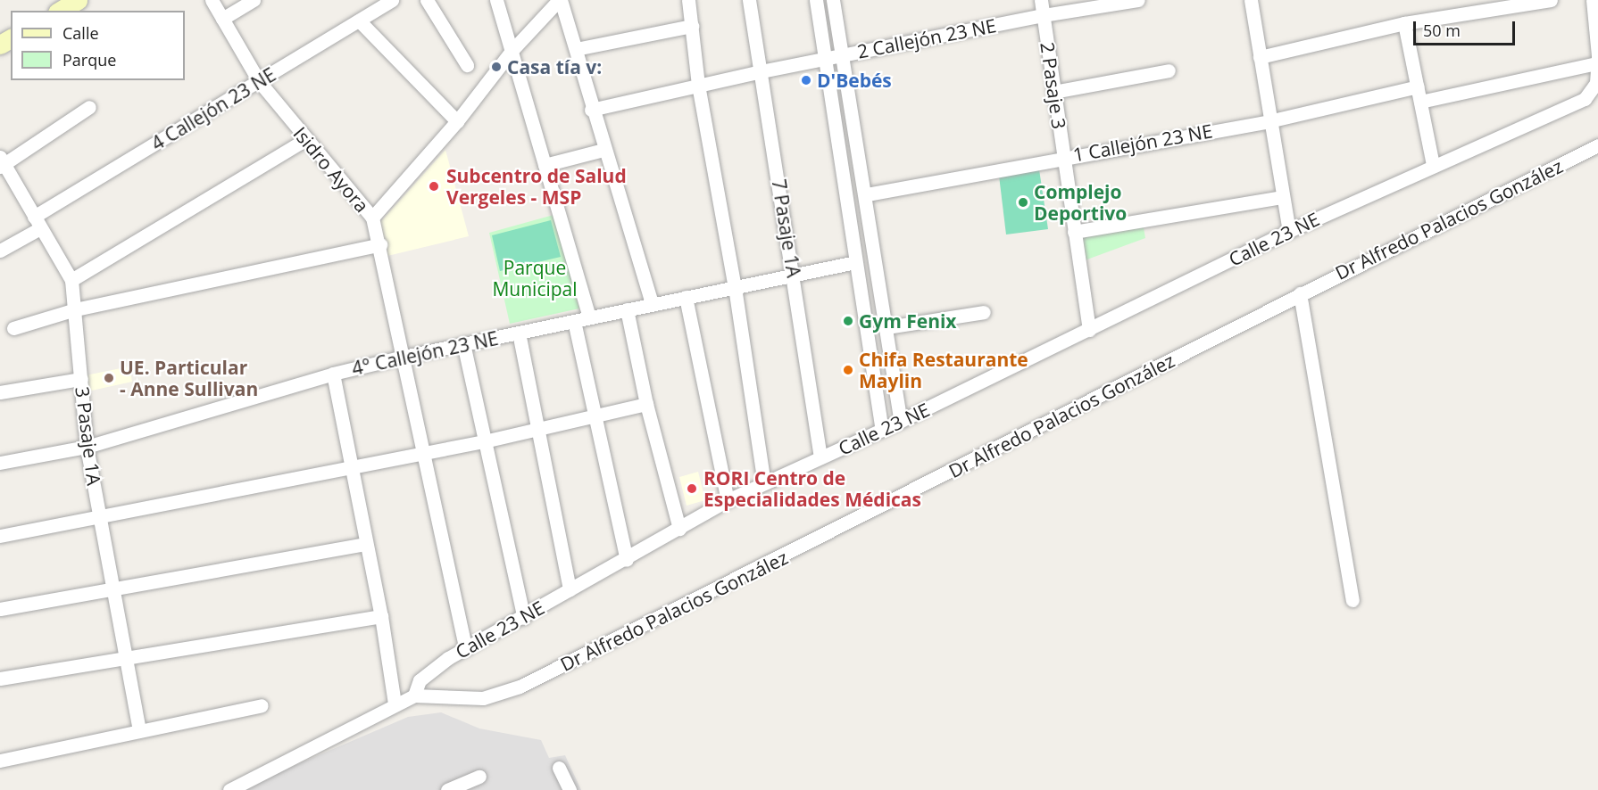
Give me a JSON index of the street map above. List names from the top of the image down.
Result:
{
  "streets": {
    "street": [
      "2 Callejón 23 NE",
      "2 Pasaje 3",
      "4 Callejón 23 NE",
      "1 Callejón 23 NE",
      "Isidro Ayora",
      "Dr Alfredo Palacios González",
      "7 Pasaje 1A",
      "Calle 23 NE",
      "4° Callejón 23 NE",
      "3 Pasaje 1A"
    ]
  },
  "crossings": [
    ["2 Callejón 23 NE", "2 Pasaje 3"],
    ["2 Callejón 23 NE", "7 Pasaje 1A"],
    ["2 Pasaje 3", "1 Callejón 23 NE"],
    ["2 Pasaje 3", "Calle 23 NE"],
    ["4 Callejón 23 NE", "Isidro Ayora"],
    ["4 Callejón 23 NE", "3 Pasaje 1A"],
    ["Isidro Ayora", "Calle 23 NE"],
    ["Isidro Ayora", "4° Callejón 23 NE"],
    ["Dr Alfredo Palacios González", "Calle 23 NE"],
    ["7 Pasaje 1A", "Calle 23 NE"],
    ["7 Pasaje 1A", "4° Callejón 23 NE"],
    ["4° Callejón 23 NE", "3 Pasaje 1A"]
  ],
  "parks": ["Parque Municipal"],
  "places": [
    "Casa tía v:",
    "D'Bebés",
    "Subcentro de Salud Vergeles - MSP",
    "Complejo Deportivo",
    "Gym Fenix",
    "Chifa Restaurante Maylin",
    "UE. Particular - Anne Sullivan",
    "RORI Centro de Especialidades Médicas"
  ],
  "legend": ["Calle", "Parque"],
  "scale_bar": "50 m"
}
